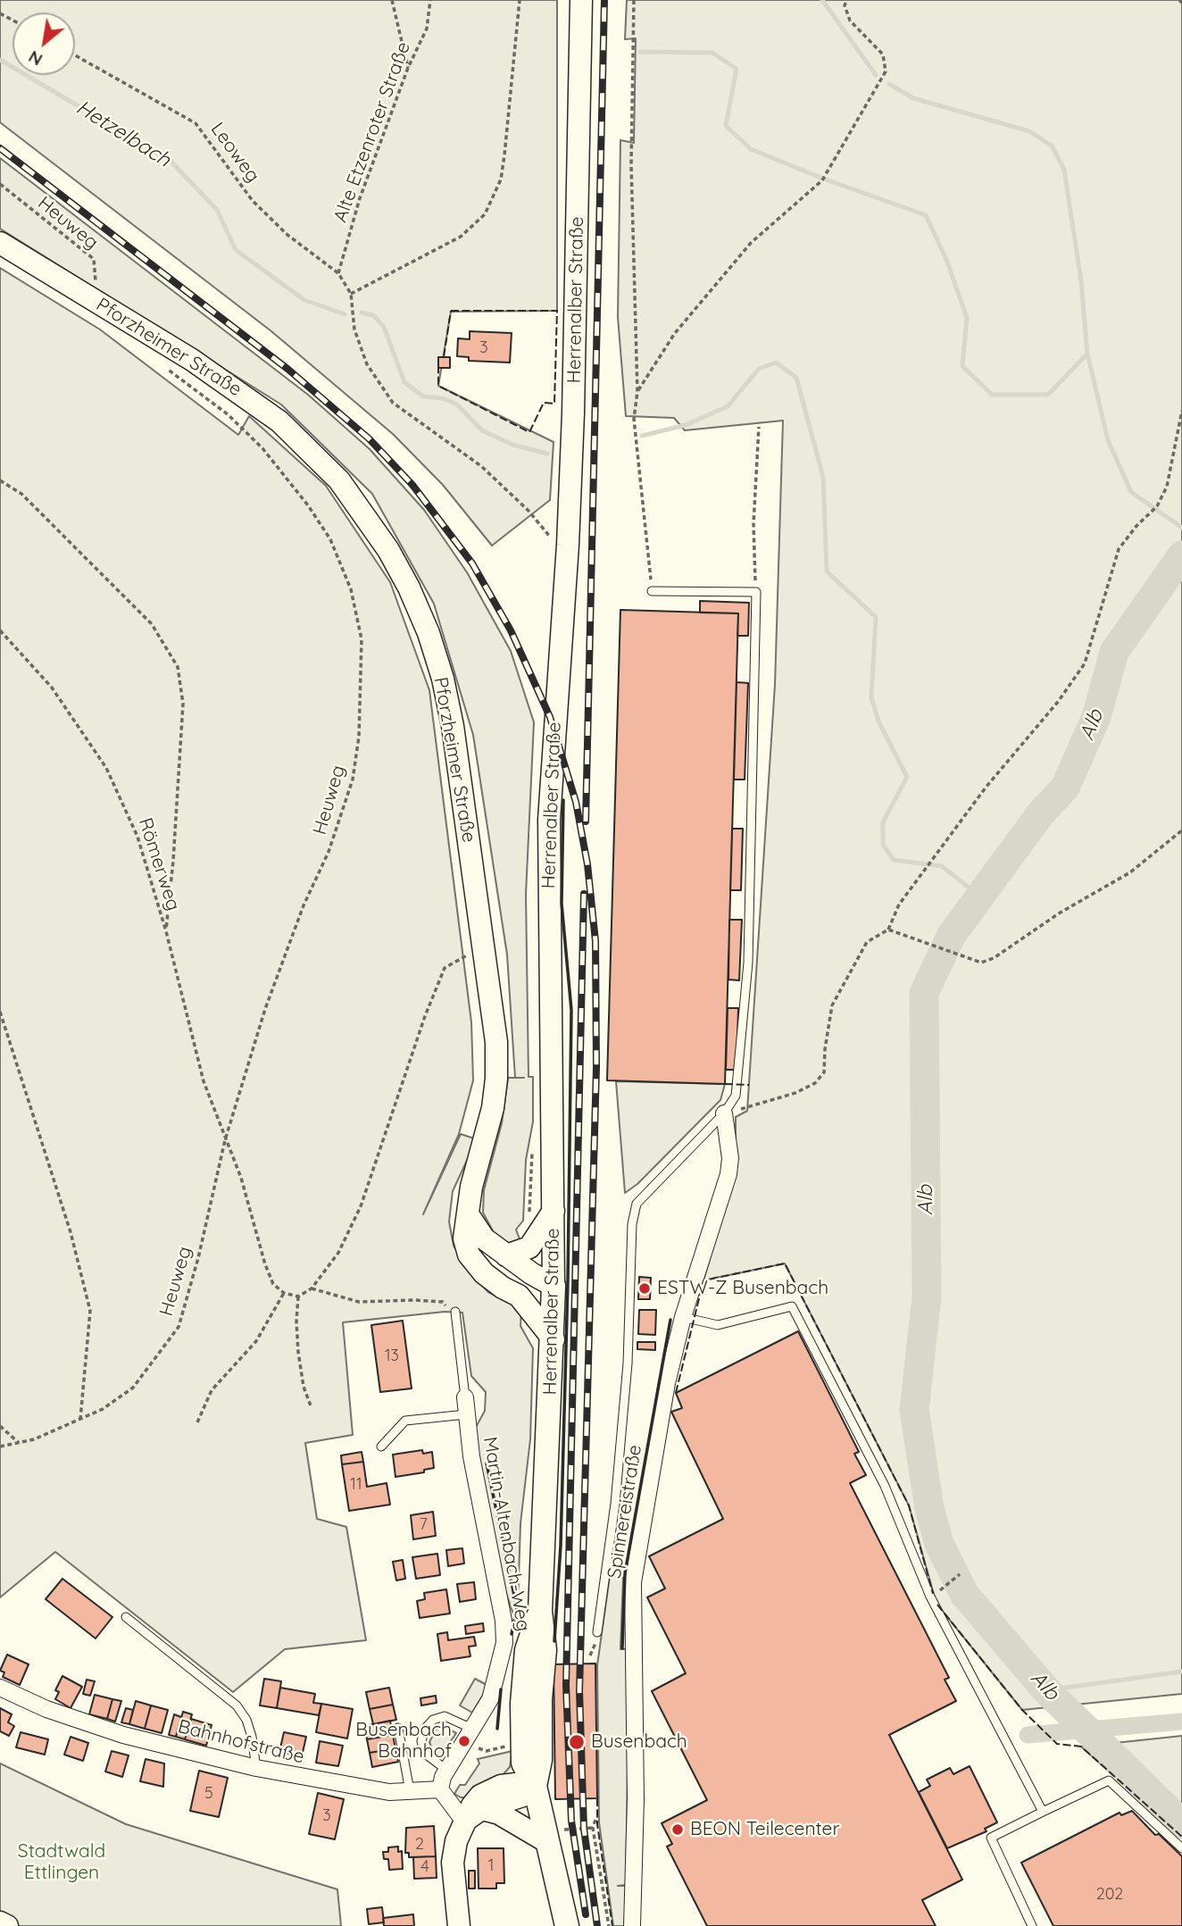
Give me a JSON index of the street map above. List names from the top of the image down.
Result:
{
  "streets": {
    "main road": ["Herrenalber Straße", "Pforzheimer Straße"],
    "street": ["Spinnereistraße", "Martin-Altenbach-Weg", "Bahnhofstraße"],
    "path": [
      "Alte Etzenroter Straße",
      "Leoweg",
      "Heuweg",
      "Römerweg"
    ]
  },
  "crossings": [
    ["Alte Etzenroter Straße", "Leoweg"],
    ["Heuweg", "Pforzheimer Straße"],
    ["Heuweg", "Römerweg"],
    ["Martin-Altenbach-Weg", "Bahnhofstraße"]
  ],
  "water": ["Hetzelbach", "Alb"],
  "parks": ["Stadtwald Ettlingen"],
  "places": [
    "ESTW-Z Busenbach",
    "Busenbach Bahnhof",
    "Busenbach",
    "BEON Teilecenter"
  ],
  "house_numbers": [
    "3",
    "13",
    "11",
    "7",
    "5",
    "3",
    "2",
    "1",
    "4",
    "202"
  ],
  "north": "bottom left"
}
